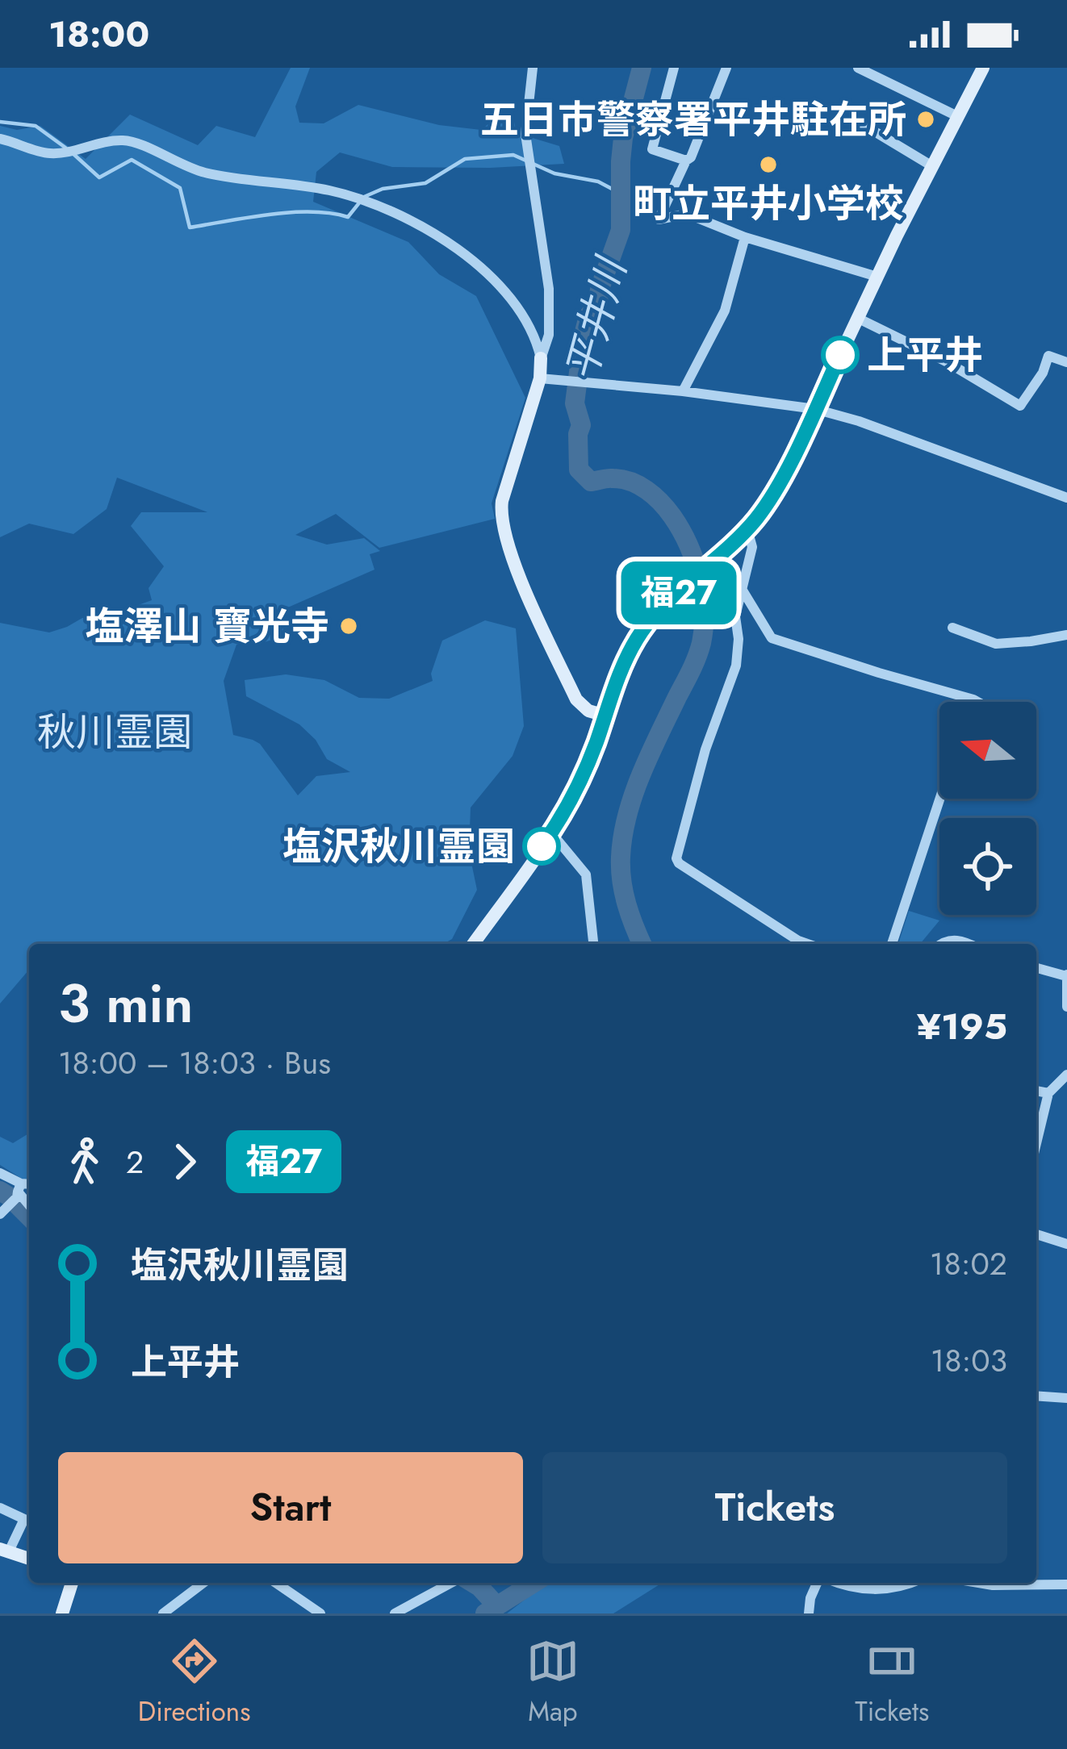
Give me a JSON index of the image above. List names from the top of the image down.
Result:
{
  "water": ["平井川"],
  "parks": ["秋川霊園"],
  "places": [
    "五日市警察署平井駐在所",
    "町立平井小学校",
    "上平井",
    "塩澤山 寶光寺",
    "塩沢秋川霊園"
  ],
  "lines": ["bus line 福27"],
  "north": "left",
  "page": {
    "status": "18:00",
    "on_map": "福27",
    "heading": ["3 min", "18:00 – 18:03 · Bus", "¥195"],
    "legs": ["2", "福27"],
    "list": [
      {
        "name": "塩沢秋川霊園",
        "value": "18:02"
      },
      {
        "name": "上平井",
        "value": "18:03"
      }
    ],
    "buttons": ["Start", "Tickets"],
    "tabs": ["Directions", "Map", "Tickets"]
  }
}
